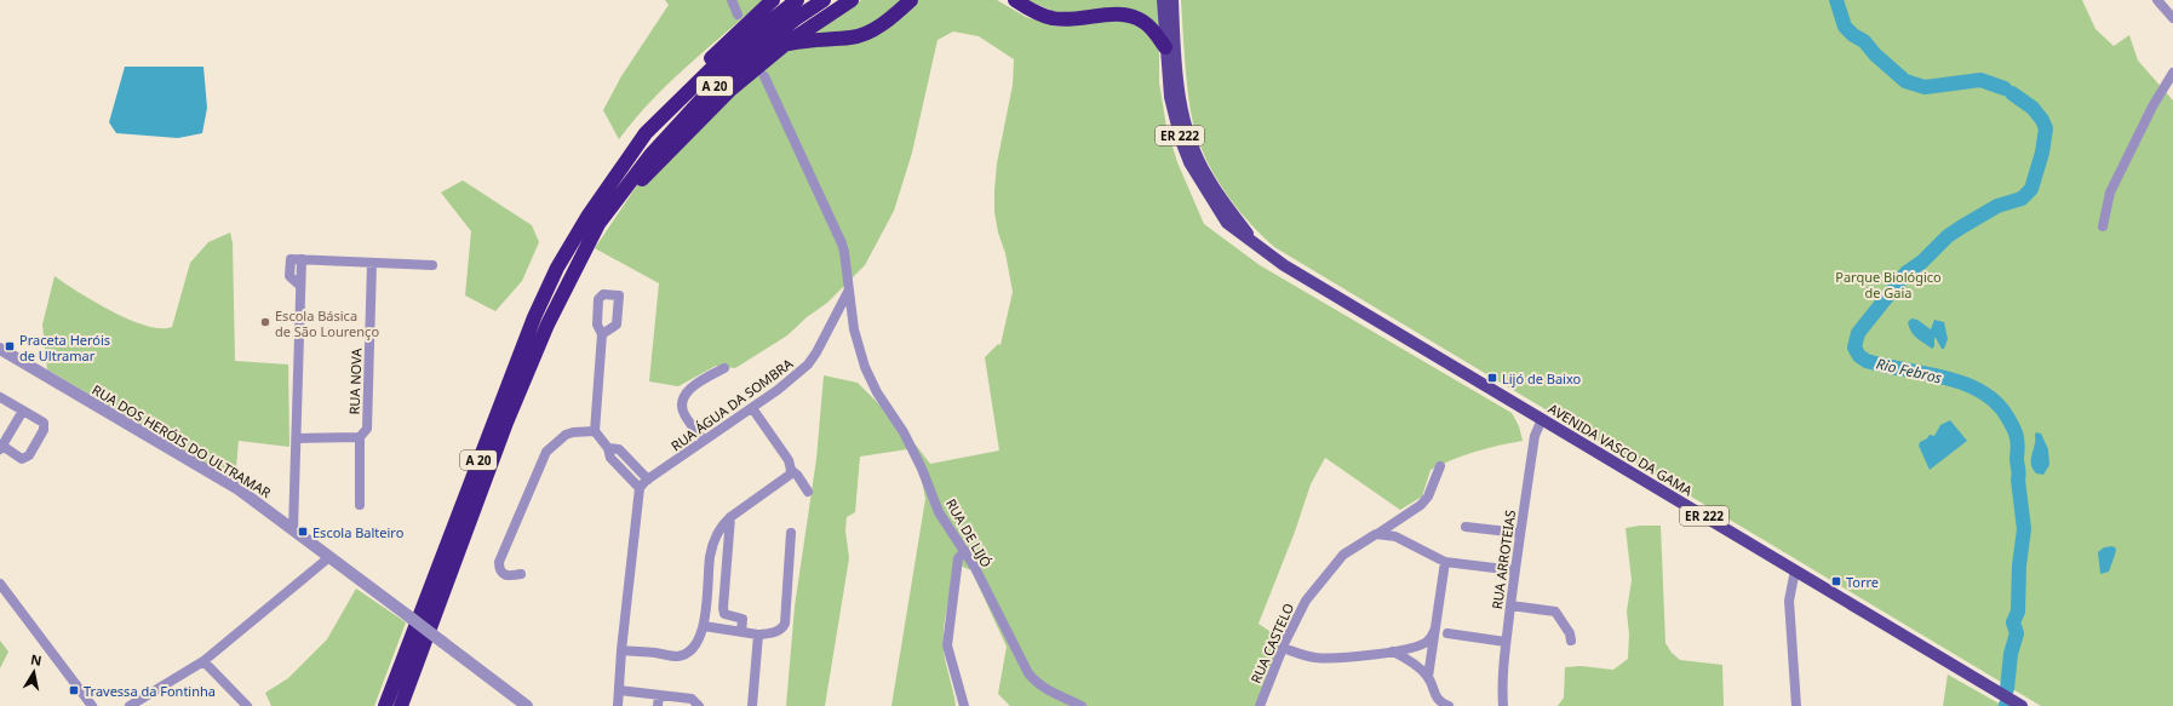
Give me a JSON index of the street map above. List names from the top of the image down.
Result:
{
  "streets": {
    "highway": ["A 20"],
    "main road": ["ER 222", "AVENIDA VASCO DA GAMA"],
    "street": [
      "RUA NOVA",
      "RUA ÁGUA DA SOMBRA",
      "RUA DOS HERÓIS DO ULTRAMAR",
      "RUA DE LIJÓ",
      "RUA ARROTEIAS",
      "RUA CASTELO"
    ]
  },
  "crossings": [
    ["RUA ÁGUA DA SOMBRA", "RUA DE LIJÓ"],
    ["AVENIDA VASCO DA GAMA", "RUA ARROTEIAS"]
  ],
  "water": ["Rio Febros"],
  "parks": ["Parque Biológico de Gaia"],
  "places": {
    "other": ["Escola Básica de São Lourenço"],
    "transit": [
      "Praceta Heróis de Ultramar",
      "Lijó de Baixo",
      "Escola Balteiro",
      "Torre",
      "Travessa da Fontinha"
    ]
  },
  "north": "top"
}
